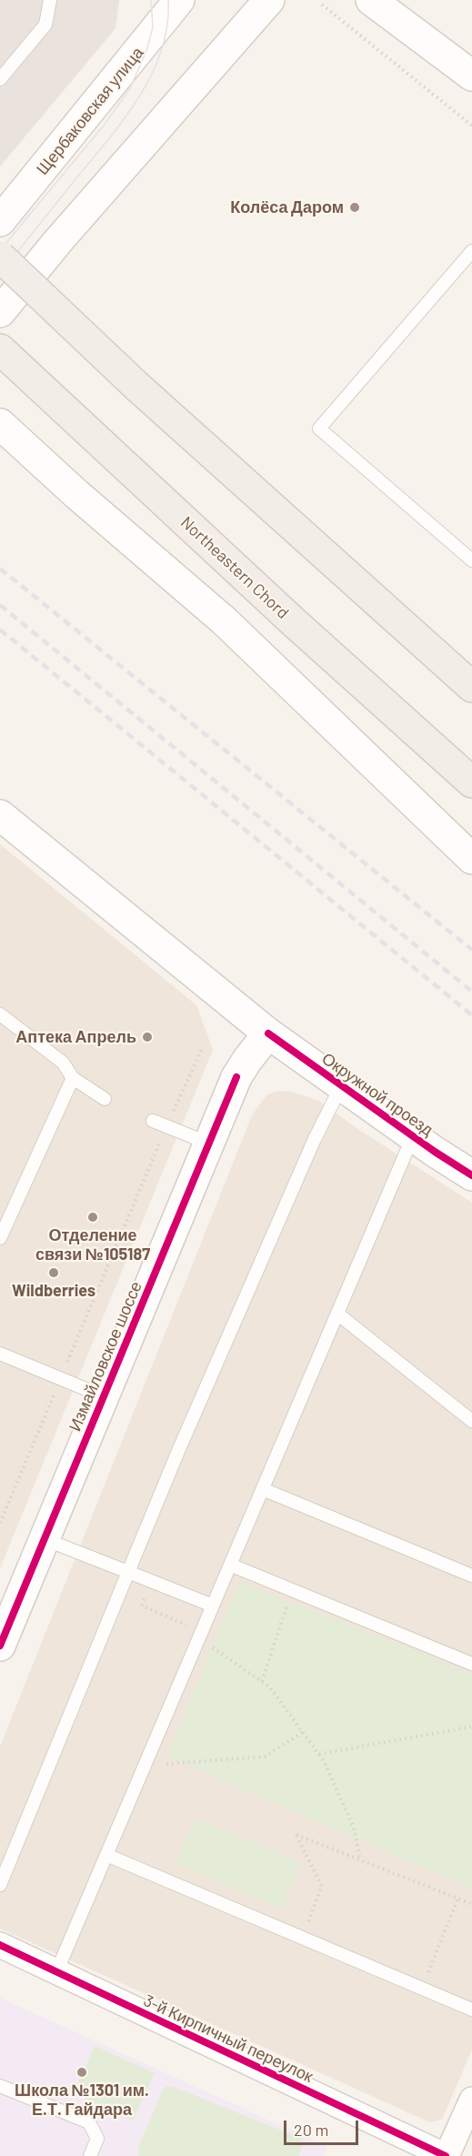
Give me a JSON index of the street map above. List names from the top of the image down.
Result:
{
  "streets": {
    "main road": [
      "Щербаковская улица",
      "Northeastern Chord",
      "Окружной проезд",
      "Измайловское шоссе"
    ],
    "street": ["3-й Кирпичный переулок"]
  },
  "crossings": [
    ["Окружной проезд", "Измайловское шоссе"]
  ],
  "places": [
    "Колёса Даром",
    "Аптека Апрель",
    "Отделение связи №105187",
    "Wildberries",
    "Школа №1301 им. Е.Т. Гайдара"
  ],
  "scale_bar": "20 m"
}
